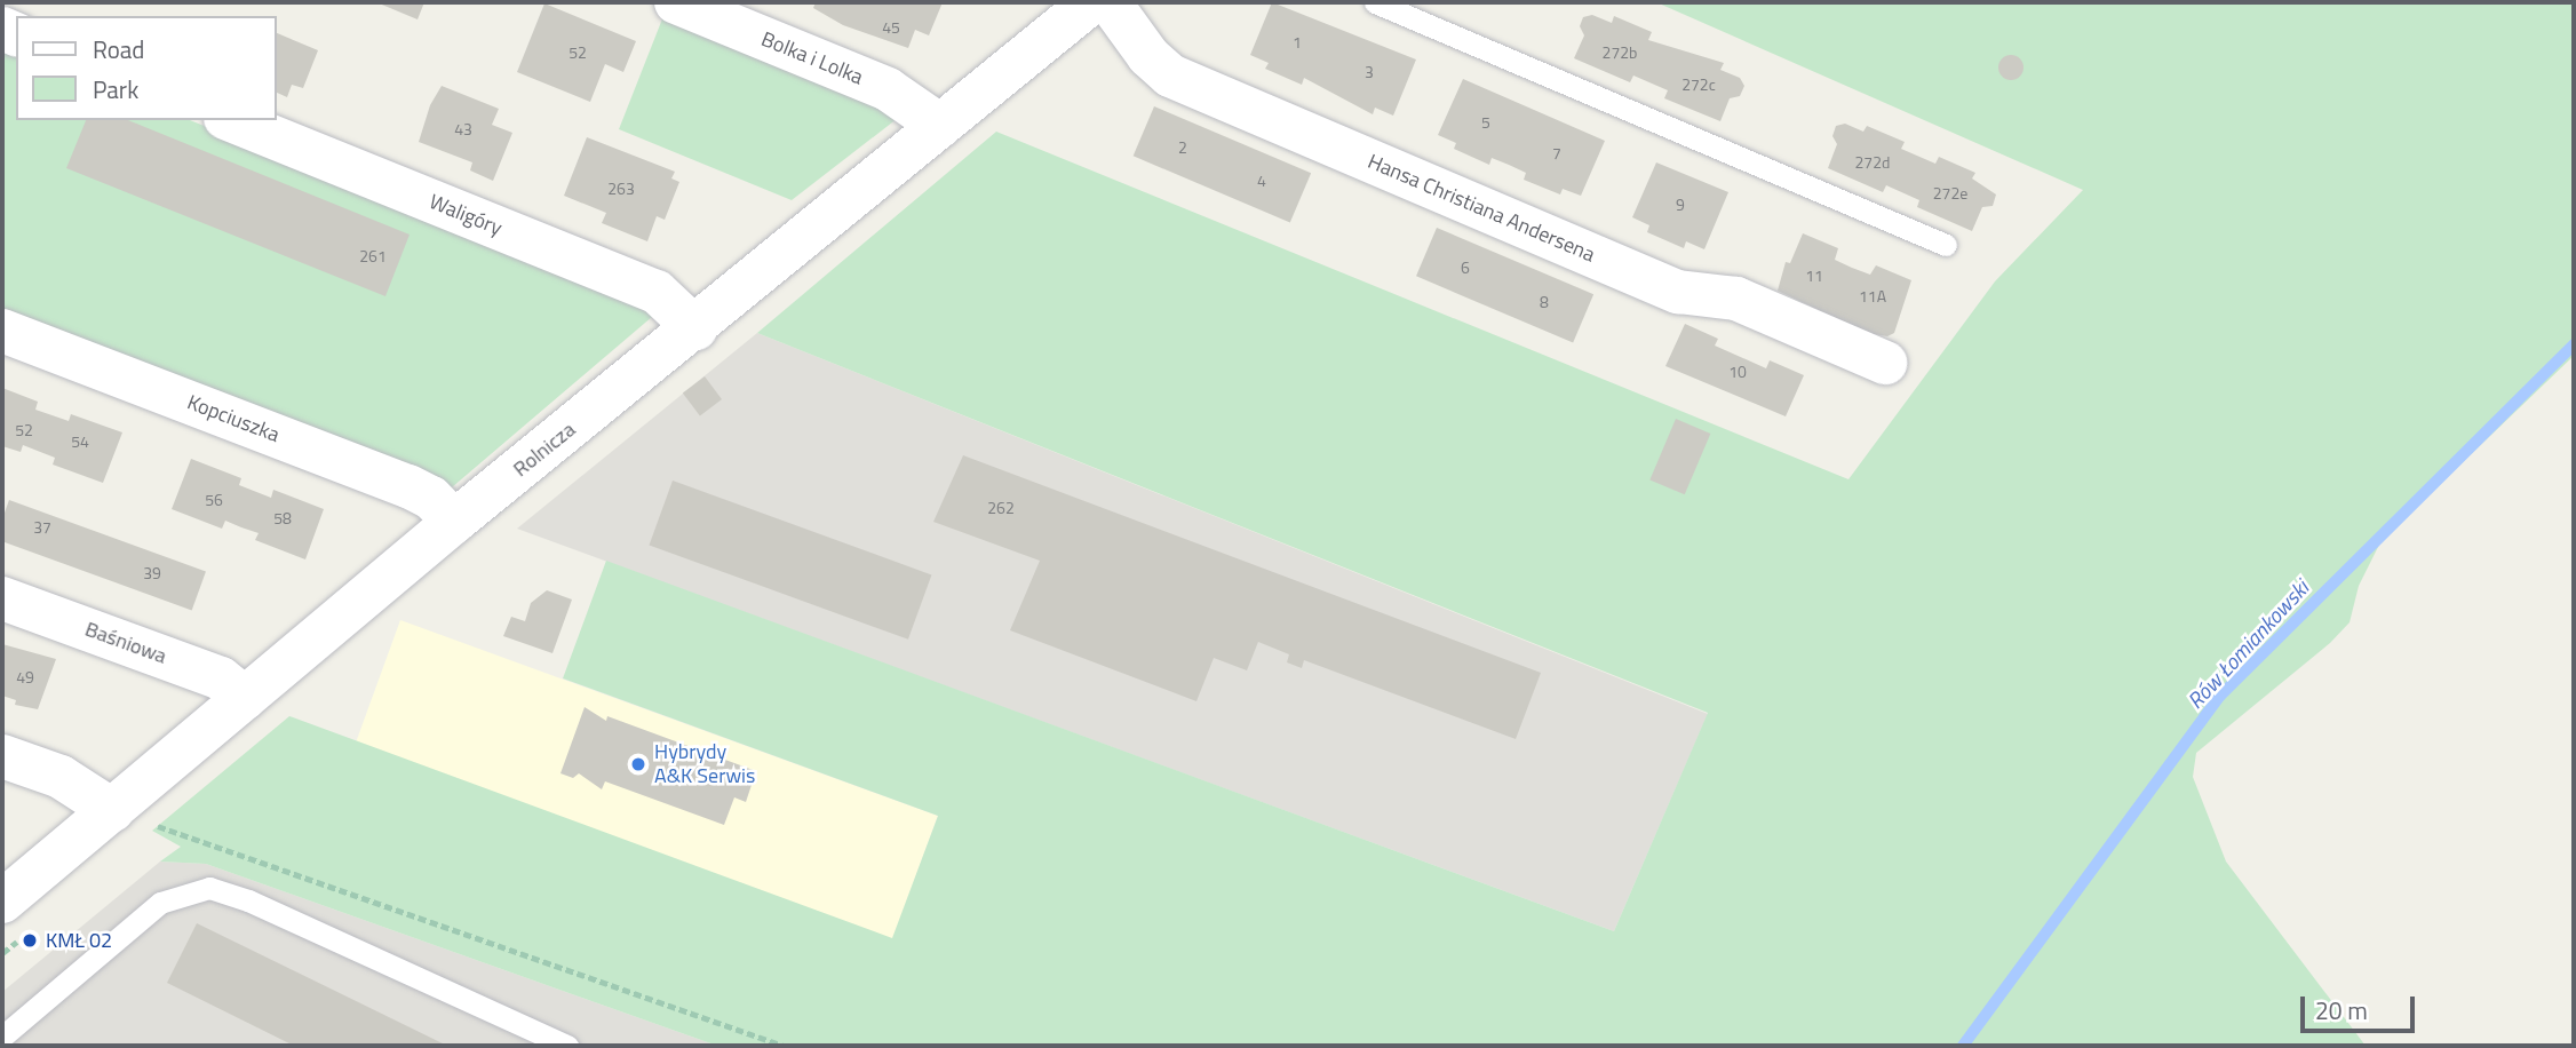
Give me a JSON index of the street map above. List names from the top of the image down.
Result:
{
  "streets": {
    "street": [
      "Bolka i Lolka",
      "Hansa Christiana Andersena",
      "Waligóry",
      "Kopciuszka",
      "Rolnicza",
      "Baśniowa"
    ]
  },
  "crossings": [
    ["Bolka i Lolka", "Rolnicza"],
    ["Waligóry", "Rolnicza"],
    ["Kopciuszka", "Rolnicza"],
    ["Rolnicza", "Baśniowa"]
  ],
  "water": ["Rów Łomiankowski"],
  "places": ["Hybrydy A&K Serwis", "KMŁ 02"],
  "house_numbers": [
    "45",
    "1",
    "52",
    "272b",
    "3",
    "272c",
    "5",
    "43",
    "2",
    "7",
    "272d",
    "4",
    "263",
    "272e",
    "9",
    "261",
    "6",
    "11",
    "11A",
    "8",
    "10",
    "52",
    "54",
    "56",
    "262",
    "58",
    "37",
    "39",
    "49"
  ],
  "legend": ["Road", "Park"],
  "scale_bar": "20 m"
}
